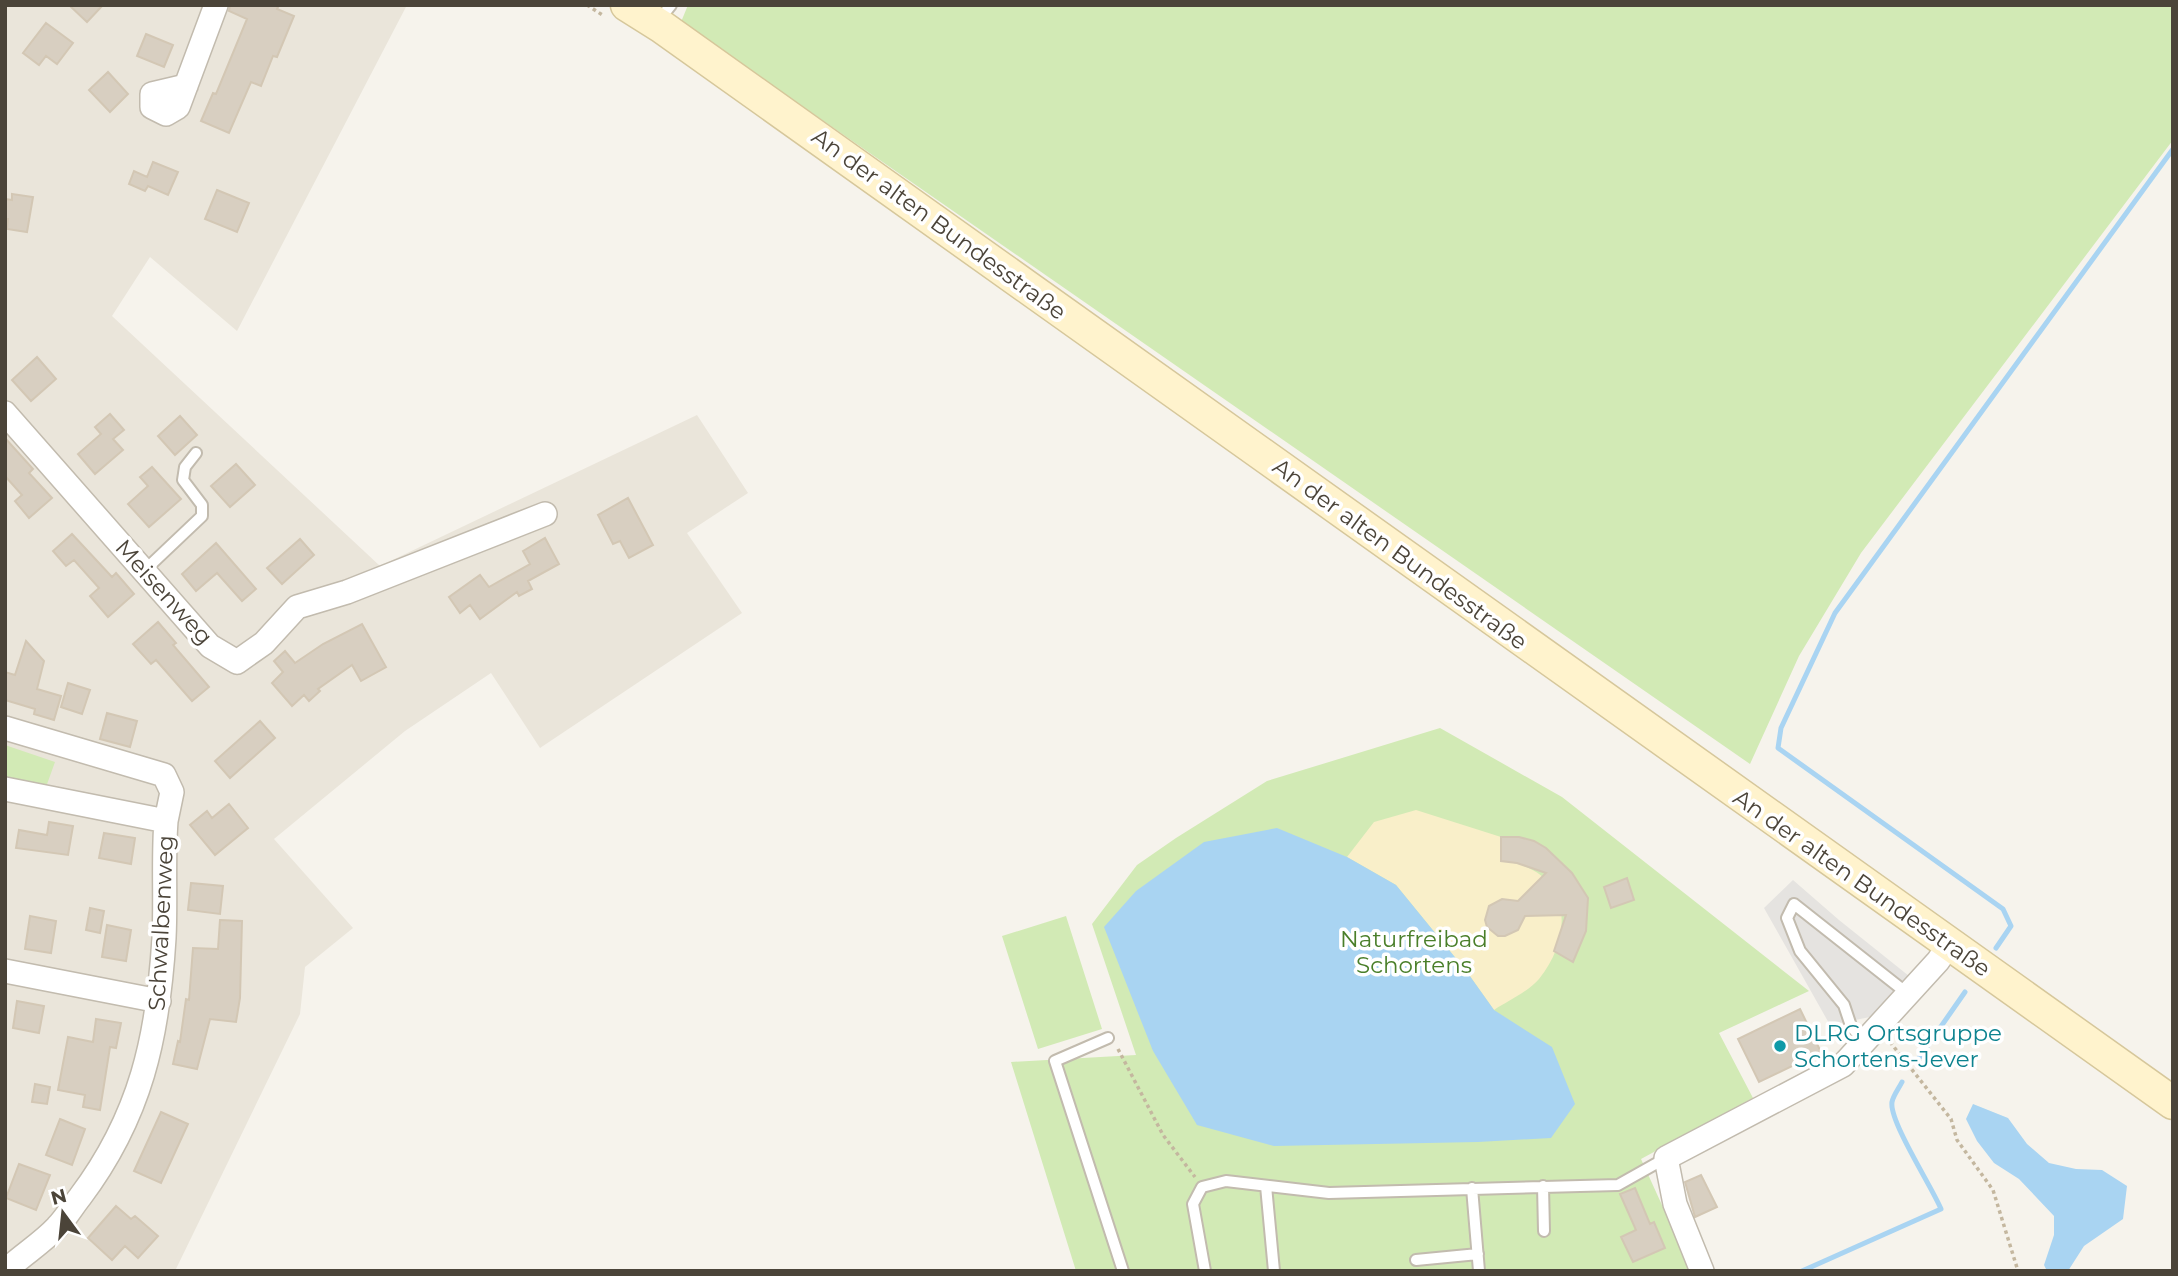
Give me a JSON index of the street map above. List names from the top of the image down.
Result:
{
  "streets": {
    "street": ["An der alten Bundesstraße", "Meisenweg", "Schwalbenweg"]
  },
  "parks": ["Naturfreibad Schortens"],
  "places": ["DLRG Ortsgruppe Schortens-Jever"],
  "north": "top"
}
